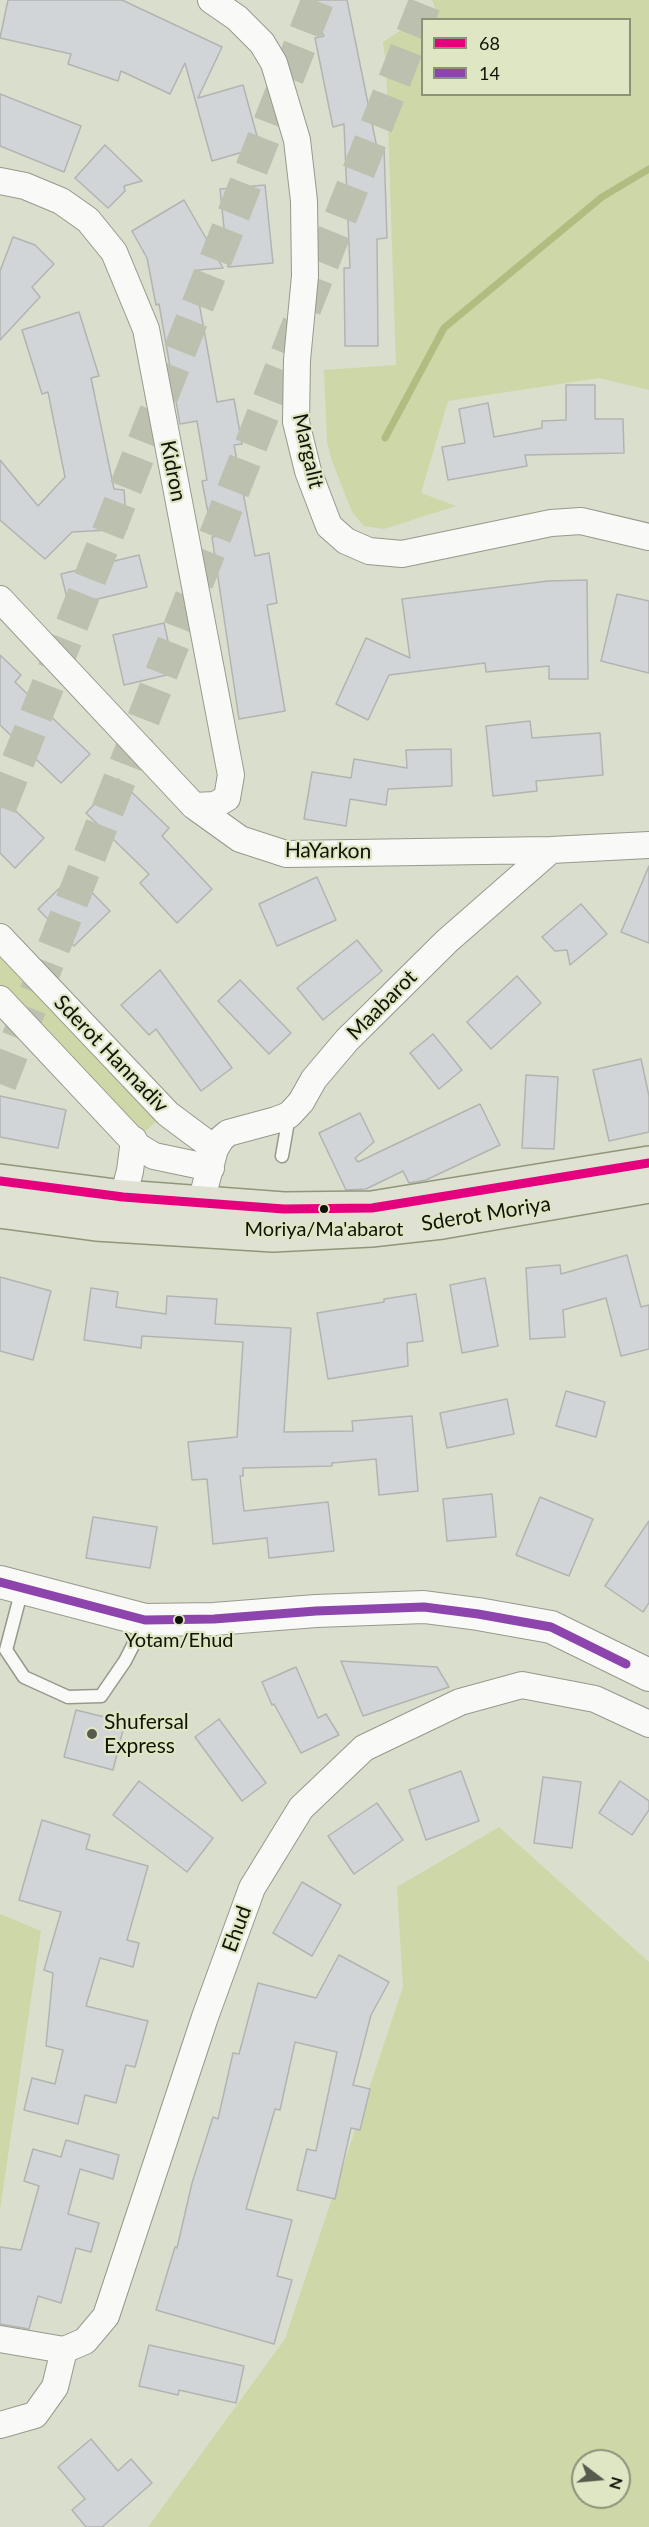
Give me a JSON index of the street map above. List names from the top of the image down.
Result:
{
  "streets": {
    "main road": ["Sderot Moriya"],
    "street": [
      "Margalit",
      "Kidron",
      "HaYarkon",
      "Maabarot",
      "Sderot Hannadiv",
      "Ehud"
    ]
  },
  "crossings": [
    ["Kidron", "HaYarkon"],
    ["HaYarkon", "Maabarot"],
    ["Sderot Hannadiv", "Sderot Moriya"]
  ],
  "places": ["Moriya/Ma'abarot", "Yotam/Ehud", "Shufersal Express"],
  "lines": ["transit line 68", "transit line 14"],
  "legend": ["68", "14"],
  "north": "right"
}
